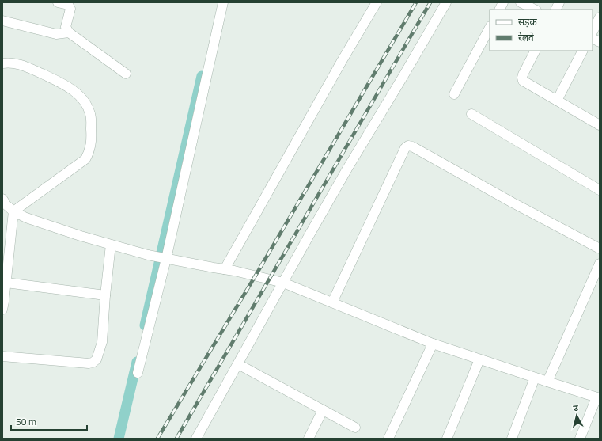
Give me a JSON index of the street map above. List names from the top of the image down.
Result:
{
  "legend": ["सड़क", "रेलवे"],
  "scale_bar": "50 m",
  "north": "top"
}
